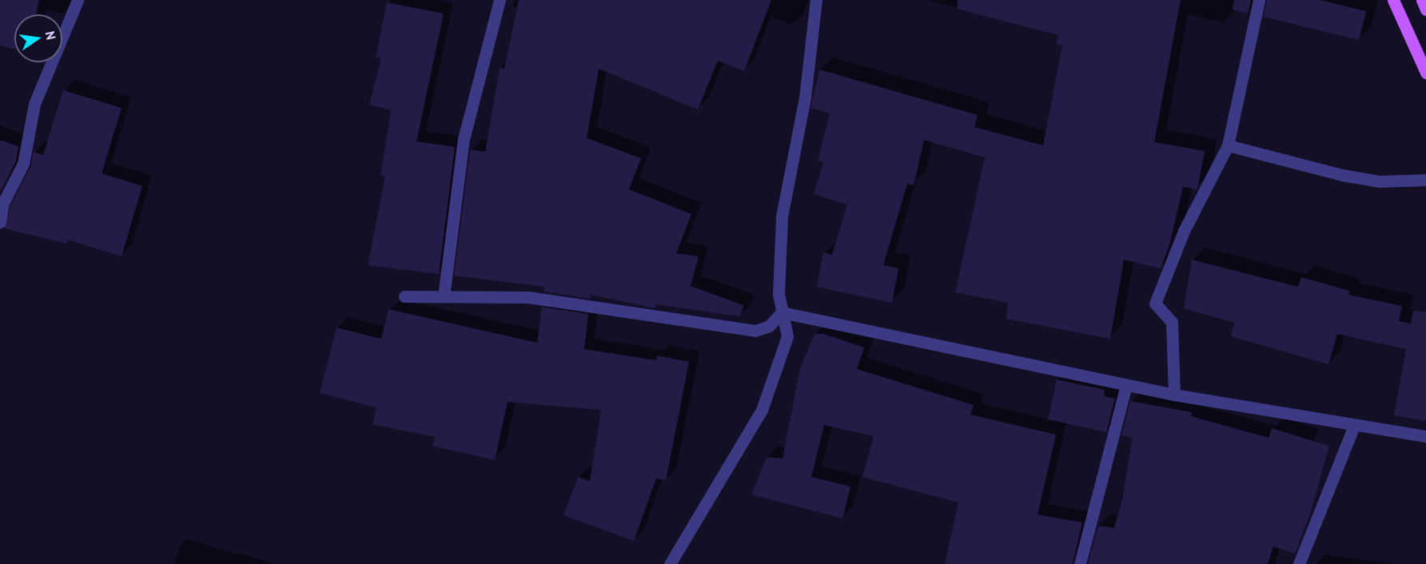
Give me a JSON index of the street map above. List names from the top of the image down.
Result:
{
  "north": "right"
}
